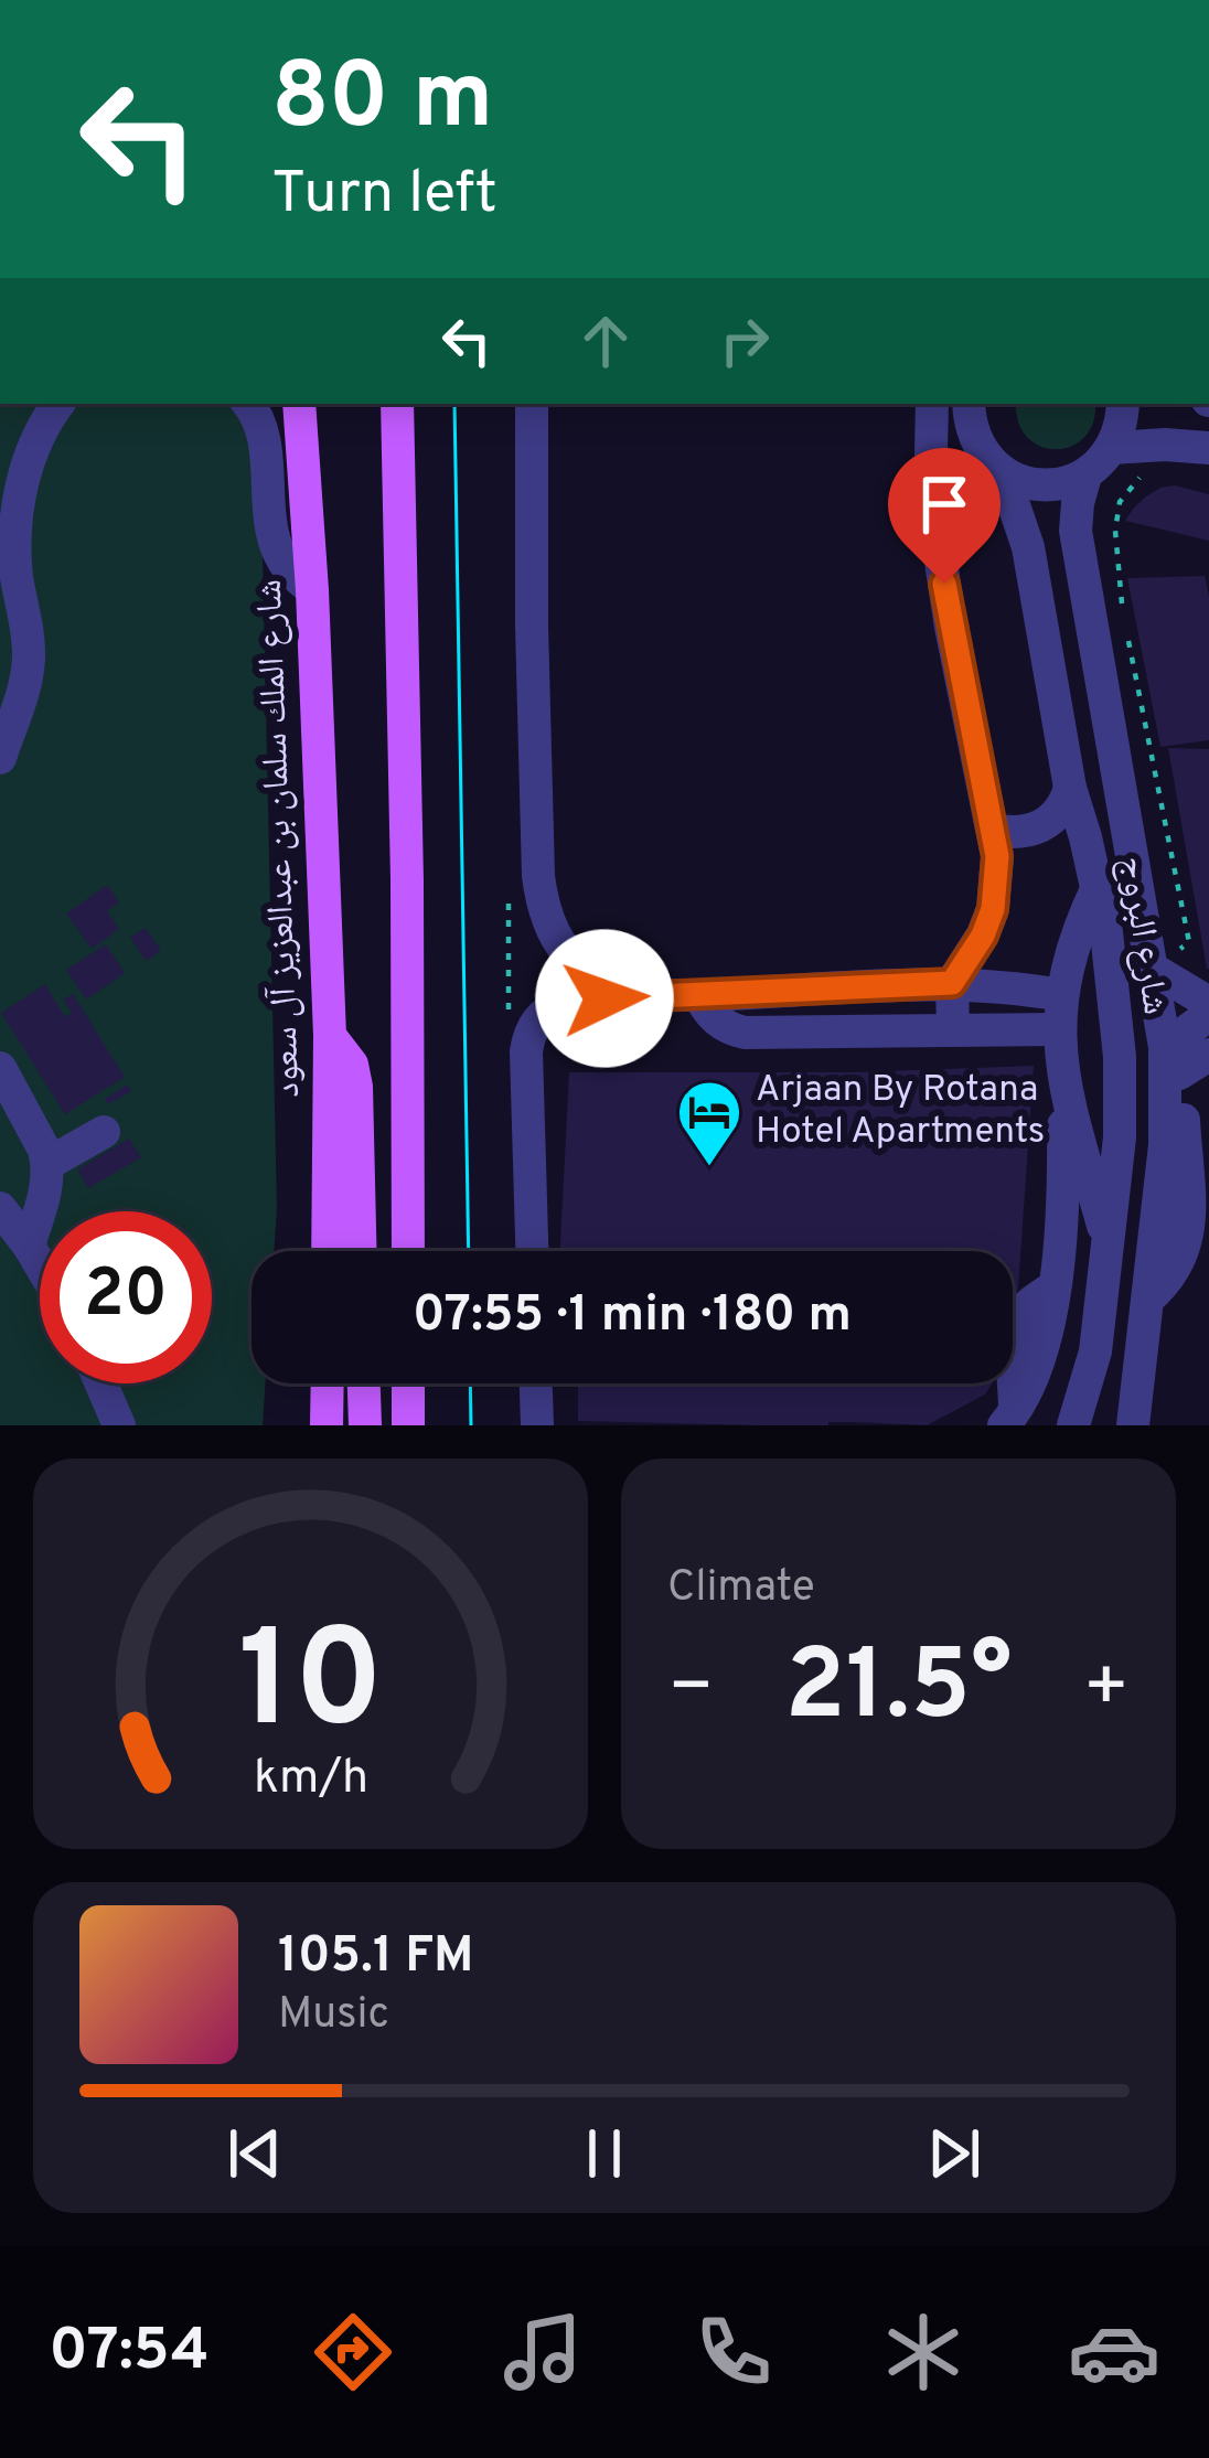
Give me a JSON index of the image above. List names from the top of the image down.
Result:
{
  "streets": {
    "main road": ["شارع الملك سلمان بن عبدالعزيز آل سعود"],
    "street": ["شارع البروج"]
  },
  "places": {
    "hotel": ["Arjaan By Rotana Hotel Apartments"]
  },
  "page": {
    "turn": ["80 m", "Turn left"],
    "limit": "20",
    "trip": "07:55 · 1 min · 180 m",
    "tile": "Climate",
    "heat": ["−", "21.5°", "+"],
    "song": ["105.1 FM", "Music"],
    "tabs": "07:54",
    "gauge": ["10", "km/h"]
  }
}
